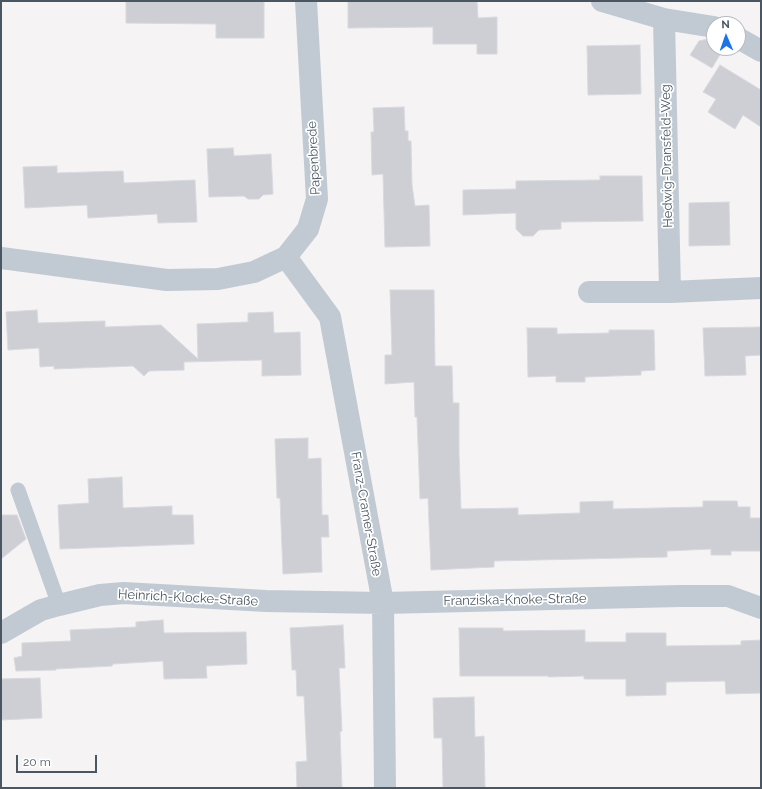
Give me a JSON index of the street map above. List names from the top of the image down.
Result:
{
  "streets": {
    "street": [
      "Hedwig-Dransfeld-Weg",
      "Papenbrede",
      "Franz-Cramer-Straße",
      "Heinrich-Klocke-Straße",
      "Franziska-Knoke-Straße"
    ]
  },
  "crossings": [
    ["Papenbrede", "Franz-Cramer-Straße"],
    ["Franz-Cramer-Straße", "Heinrich-Klocke-Straße"],
    ["Franz-Cramer-Straße", "Franziska-Knoke-Straße"],
    ["Heinrich-Klocke-Straße", "Franziska-Knoke-Straße"]
  ],
  "scale_bar": "20 m",
  "north": "top"
}
